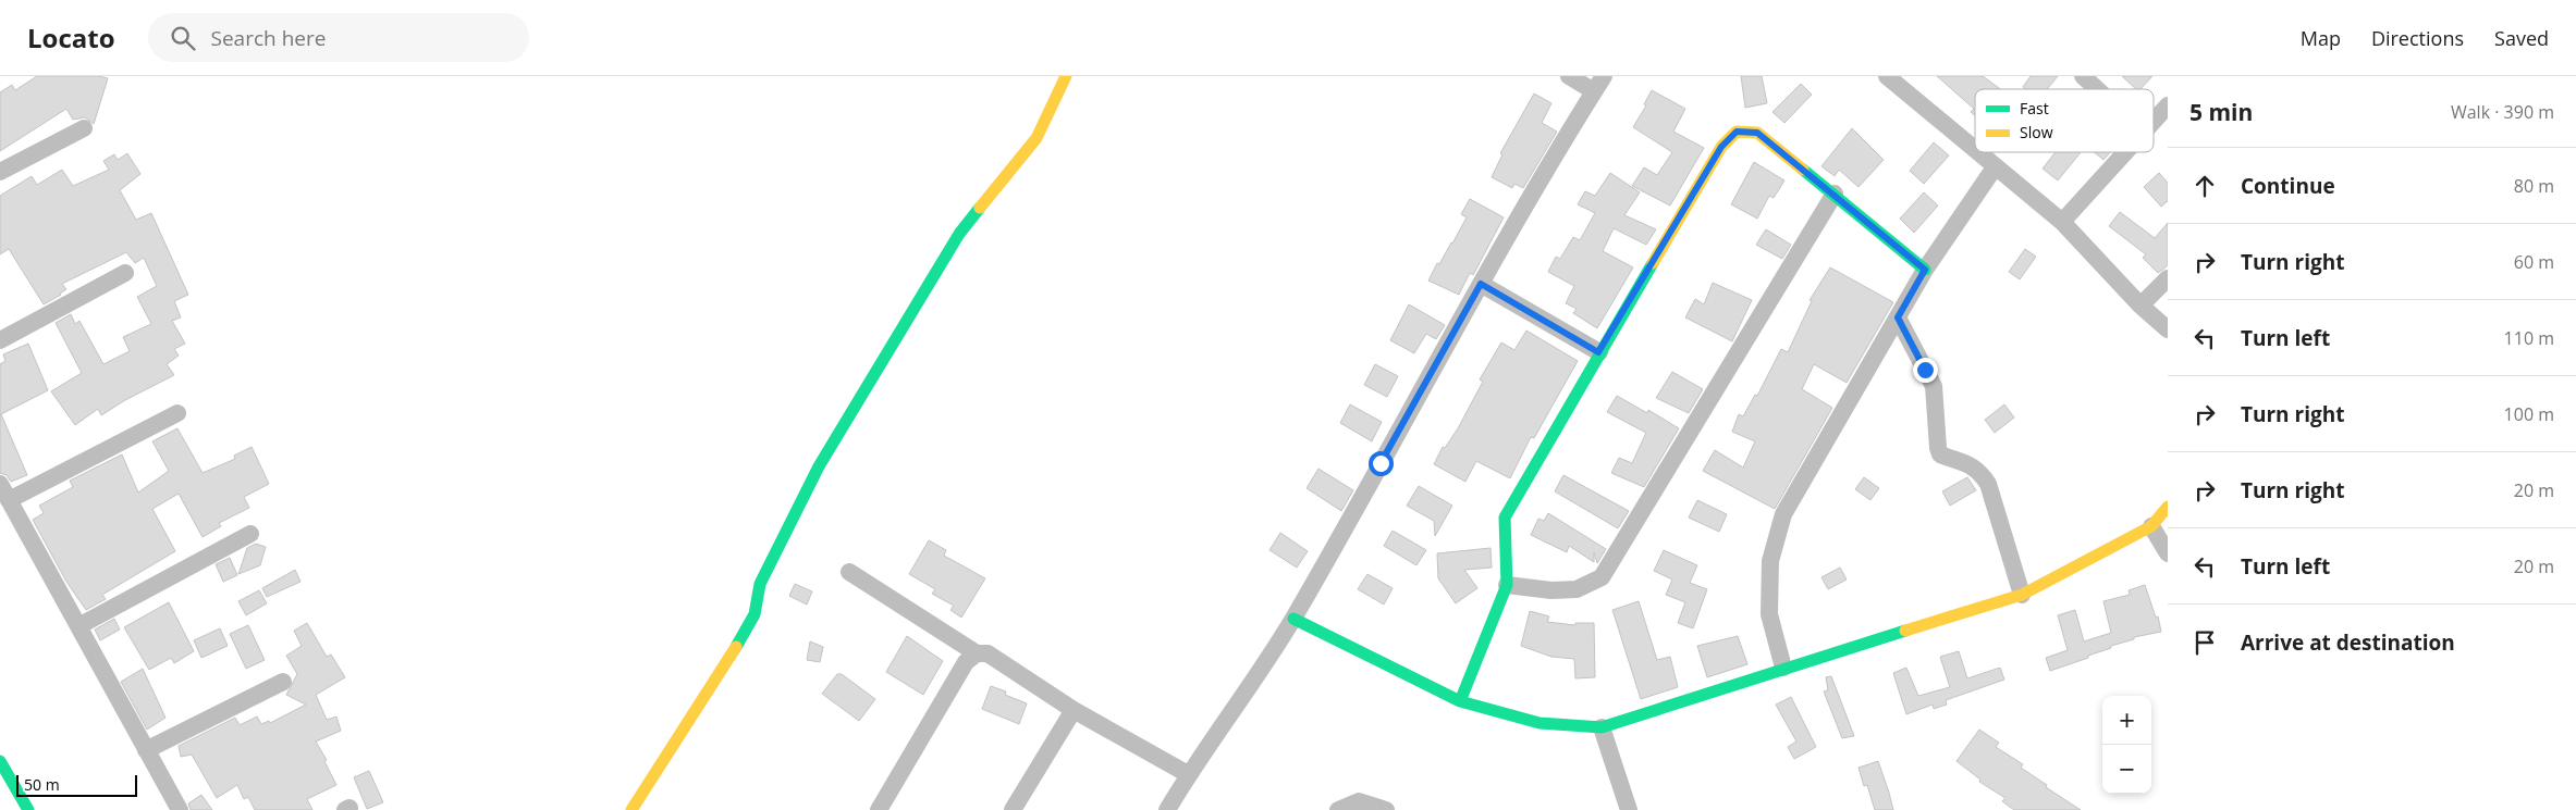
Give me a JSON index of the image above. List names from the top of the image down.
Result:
{
  "legend": ["Fast", "Slow"],
  "scale_bar": "50 m",
  "page": {
    "header": "Locato",
    "search": "Search here",
    "nav": ["Map", "Directions", "Saved"],
    "heading": ["5 min", "Walk · 390 m"],
    "list": [
      ["Continue", "80 m"],
      ["Turn right", "60 m"],
      ["Turn left", "110 m"],
      ["Turn right", "100 m"],
      ["Turn right", "20 m"],
      ["Turn left", "20 m"],
      "Arrive at destination"
    ],
    "map_buttons": ["+", "−"],
    "scale": "50 m"
  }
}
